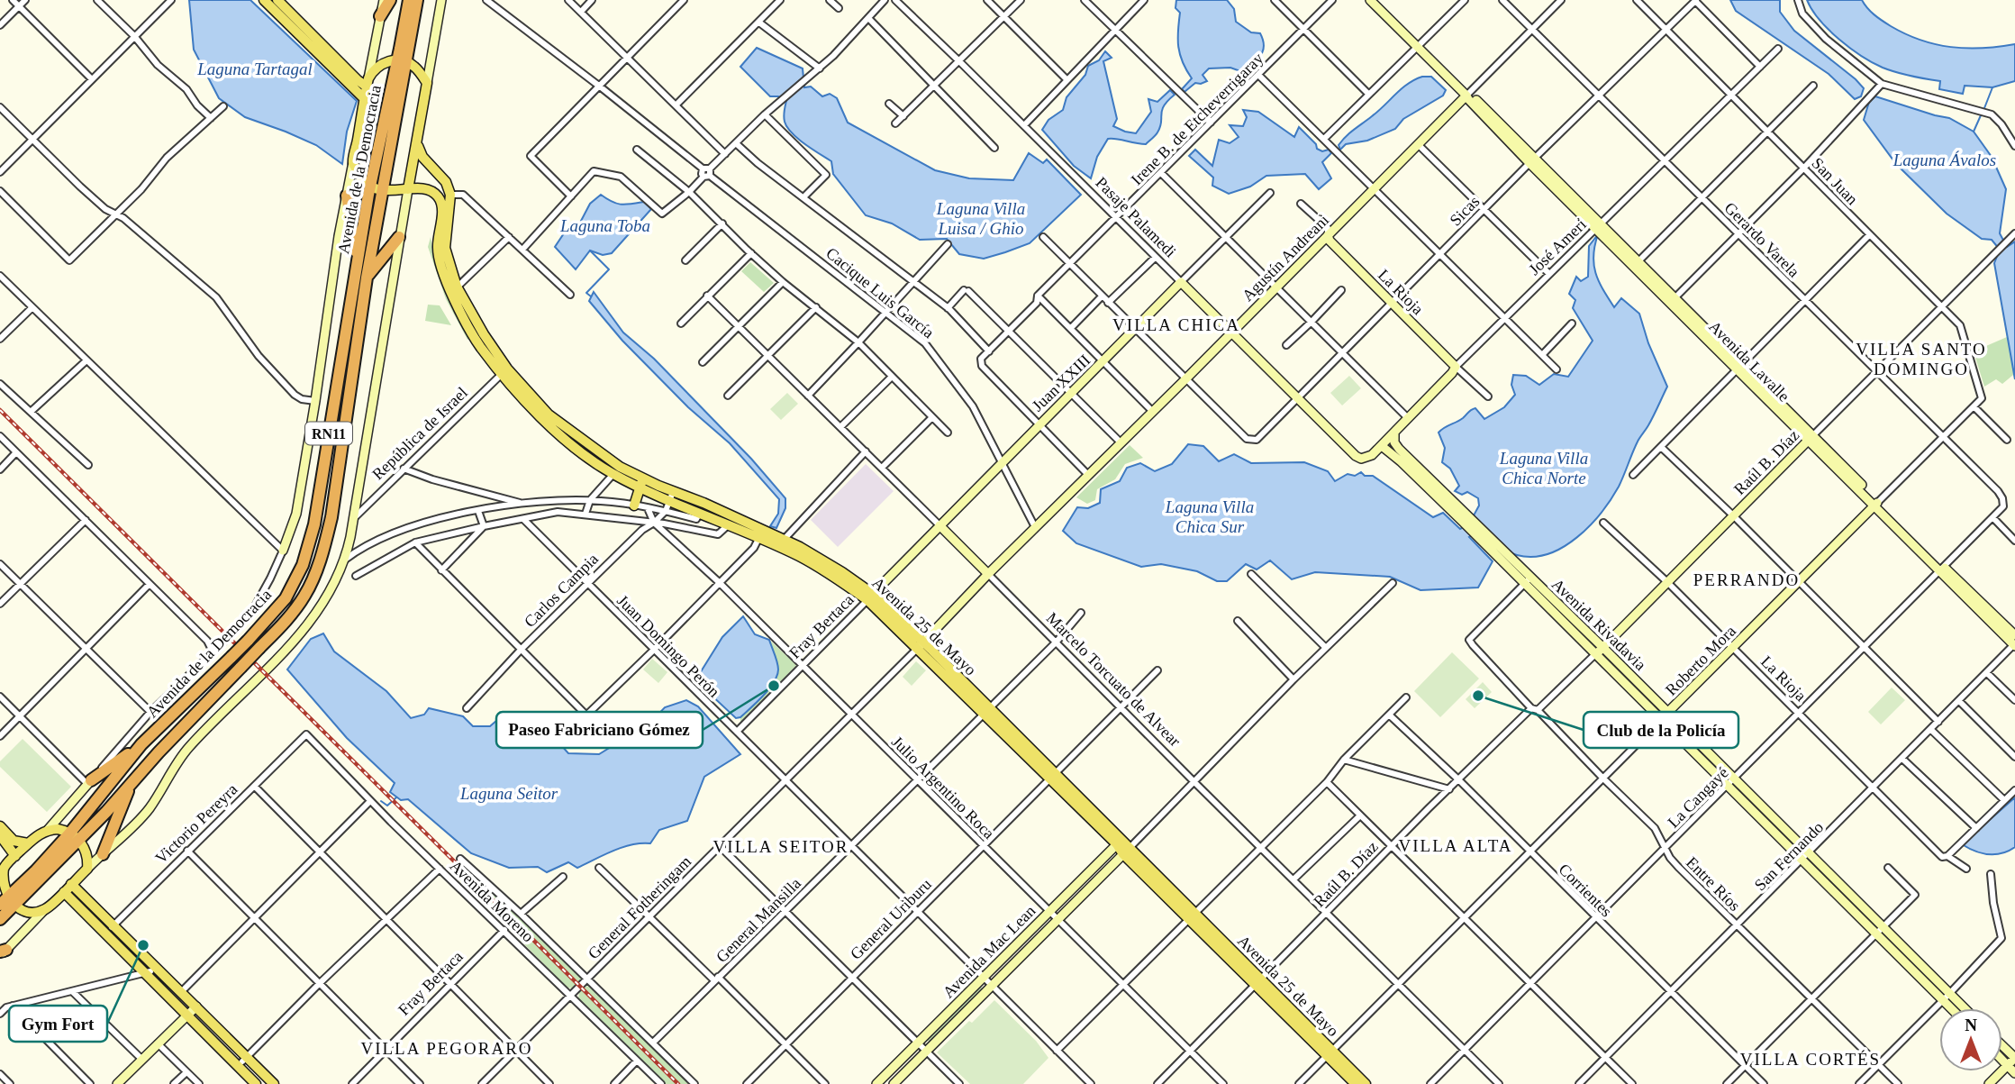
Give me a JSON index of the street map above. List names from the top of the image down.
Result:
{
  "streets": {
    "highway": ["Avenida de la Democracia", "RN11"],
    "main road": ["Avenida 25 de Mayo"],
    "street": [
      "Irene B. de Etcheverrigaray",
      "San Juan",
      "Sicas",
      "Pasaje Palamedi",
      "Gerardo Varela",
      "José Ameri",
      "Agustín Andreani",
      "La Rioja",
      "Cacique Luis García",
      "Avenida Lavalle",
      "Juan XXIII",
      "República de Israel",
      "Raúl B. Díaz",
      "Carlos Campia",
      "Avenida Rivadavia",
      "Fray Bertaca",
      "Juan Domingo Perón",
      "Roberto Mora",
      "Marcelo Torcuato de Alvear",
      "Julio Argentino Roca",
      "La Cangayé",
      "Victorio Pereyra",
      "San Fernando",
      "Entre Ríos",
      "Corrientes",
      "Avenida Moreno",
      "General Fotheringam",
      "General Uriburu",
      "General Mansilla",
      "Avenida Mac Lean"
    ]
  },
  "crossings": [
    ["Irene B. de Etcheverrigaray", "Pasaje Palamedi"],
    ["Irene B. de Etcheverrigaray", "Juan XXIII"],
    ["Avenida de la Democracia", "Avenida 25 de Mayo"],
    ["San Juan", "Sicas"],
    ["San Juan", "José Ameri"],
    ["San Juan", "Raúl B. Díaz"],
    ["San Juan", "Roberto Mora"],
    ["Sicas", "Pasaje Palamedi"],
    ["Sicas", "Gerardo Varela"],
    ["Sicas", "Agustín Andreani"],
    ["Sicas", "La Rioja"],
    ["Sicas", "Avenida Lavalle"],
    ["Pasaje Palamedi", "José Ameri"],
    ["Pasaje Palamedi", "Agustín Andreani"],
    ["Pasaje Palamedi", "Juan XXIII"],
    ["Gerardo Varela", "José Ameri"],
    ["Gerardo Varela", "Agustín Andreani"],
    ["Gerardo Varela", "Raúl B. Díaz"],
    ["Gerardo Varela", "Roberto Mora"],
    ["Gerardo Varela", "La Cangayé"],
    ["José Ameri", "La Rioja"],
    ["José Ameri", "Avenida Lavalle"],
    ["José Ameri", "Avenida Rivadavia"],
    ["Agustín Andreani", "La Rioja"],
    ["Agustín Andreani", "Cacique Luis García"],
    ["Agustín Andreani", "Avenida Lavalle"],
    ["Agustín Andreani", "Avenida 25 de Mayo"],
    ["Agustín Andreani", "Marcelo Torcuato de Alvear"],
    ["Agustín Andreani", "General Fotheringam"],
    ["La Rioja", "Raúl B. Díaz"],
    ["La Rioja", "Roberto Mora"],
    ["La Rioja", "La Cangayé"],
    ["La Rioja", "San Fernando"],
    ["Cacique Luis García", "Juan XXIII"],
    ["Avenida Lavalle", "Raúl B. Díaz"],
    ["Avenida Lavalle", "Roberto Mora"],
    ["Avenida Lavalle", "La Cangayé"],
    ["Avenida Lavalle", "San Fernando"],
    ["Juan XXIII", "Fray Bertaca"],
    ["Juan XXIII", "Avenida 25 de Mayo"],
    ["Juan XXIII", "Marcelo Torcuato de Alvear"],
    ["RN11", "República de Israel"],
    ["RN11", "Avenida 25 de Mayo"],
    ["República de Israel", "Avenida 25 de Mayo"],
    ["Raúl B. Díaz", "Avenida Rivadavia"],
    ["Raúl B. Díaz", "Avenida 25 de Mayo"],
    ["Raúl B. Díaz", "Marcelo Torcuato de Alvear"],
    ["Raúl B. Díaz", "Julio Argentino Roca"],
    ["Raúl B. Díaz", "Entre Ríos"],
    ["Raúl B. Díaz", "Corrientes"],
    ["Carlos Campia", "Avenida 25 de Mayo"],
    ["Carlos Campia", "Juan Domingo Perón"],
    ["Carlos Campia", "Julio Argentino Roca"],
    ["Avenida Rivadavia", "Roberto Mora"],
    ["Avenida Rivadavia", "La Cangayé"],
    ["Avenida Rivadavia", "San Fernando"],
    ["Avenida Rivadavia", "Entre Ríos"],
    ["Fray Bertaca", "Avenida 25 de Mayo"],
    ["Fray Bertaca", "Juan Domingo Perón"],
    ["Fray Bertaca", "Julio Argentino Roca"],
    ["Fray Bertaca", "Avenida Moreno"],
    ["Avenida 25 de Mayo", "Roberto Mora"],
    ["Avenida 25 de Mayo", "Julio Argentino Roca"],
    ["Avenida 25 de Mayo", "General Fotheringam"],
    ["Avenida 25 de Mayo", "General Uriburu"],
    ["Avenida 25 de Mayo", "General Mansilla"],
    ["Avenida 25 de Mayo", "Avenida Mac Lean"],
    ["Juan Domingo Perón", "General Fotheringam"],
    ["Juan Domingo Perón", "General Uriburu"],
    ["Juan Domingo Perón", "General Mansilla"],
    ["Juan Domingo Perón", "Avenida Mac Lean"],
    ["Roberto Mora", "Marcelo Torcuato de Alvear"],
    ["Roberto Mora", "Entre Ríos"],
    ["Roberto Mora", "Corrientes"],
    ["Marcelo Torcuato de Alvear", "La Cangayé"],
    ["Julio Argentino Roca", "General Fotheringam"],
    ["Julio Argentino Roca", "General Uriburu"],
    ["Julio Argentino Roca", "General Mansilla"],
    ["Julio Argentino Roca", "Avenida Mac Lean"],
    ["La Cangayé", "Entre Ríos"],
    ["La Cangayé", "Corrientes"],
    ["Victorio Pereyra", "Avenida Moreno"],
    ["San Fernando", "Entre Ríos"],
    ["San Fernando", "Corrientes"],
    ["Avenida Moreno", "General Fotheringam"],
    ["Avenida Moreno", "General Mansilla"]
  ],
  "districts": [
    "VILLA CHICA",
    "VILLA SANTO DOMINGO",
    "PERRANDO",
    "VILLA ALTA",
    "VILLA SEITOR",
    "VILLA PEGORARO",
    "VILLA CORTÉS"
  ],
  "water": [
    "Laguna Tartagal",
    "Laguna Ávalos",
    "Laguna Villa Luisa / Ghio",
    "Laguna Toba",
    "Laguna Villa Chica Norte",
    "Laguna Villa Chica Sur",
    "Laguna Seitor"
  ],
  "places": ["Paseo Fabriciano Gómez", "Club de la Policía", "Gym Fort"],
  "north": "top"
}
